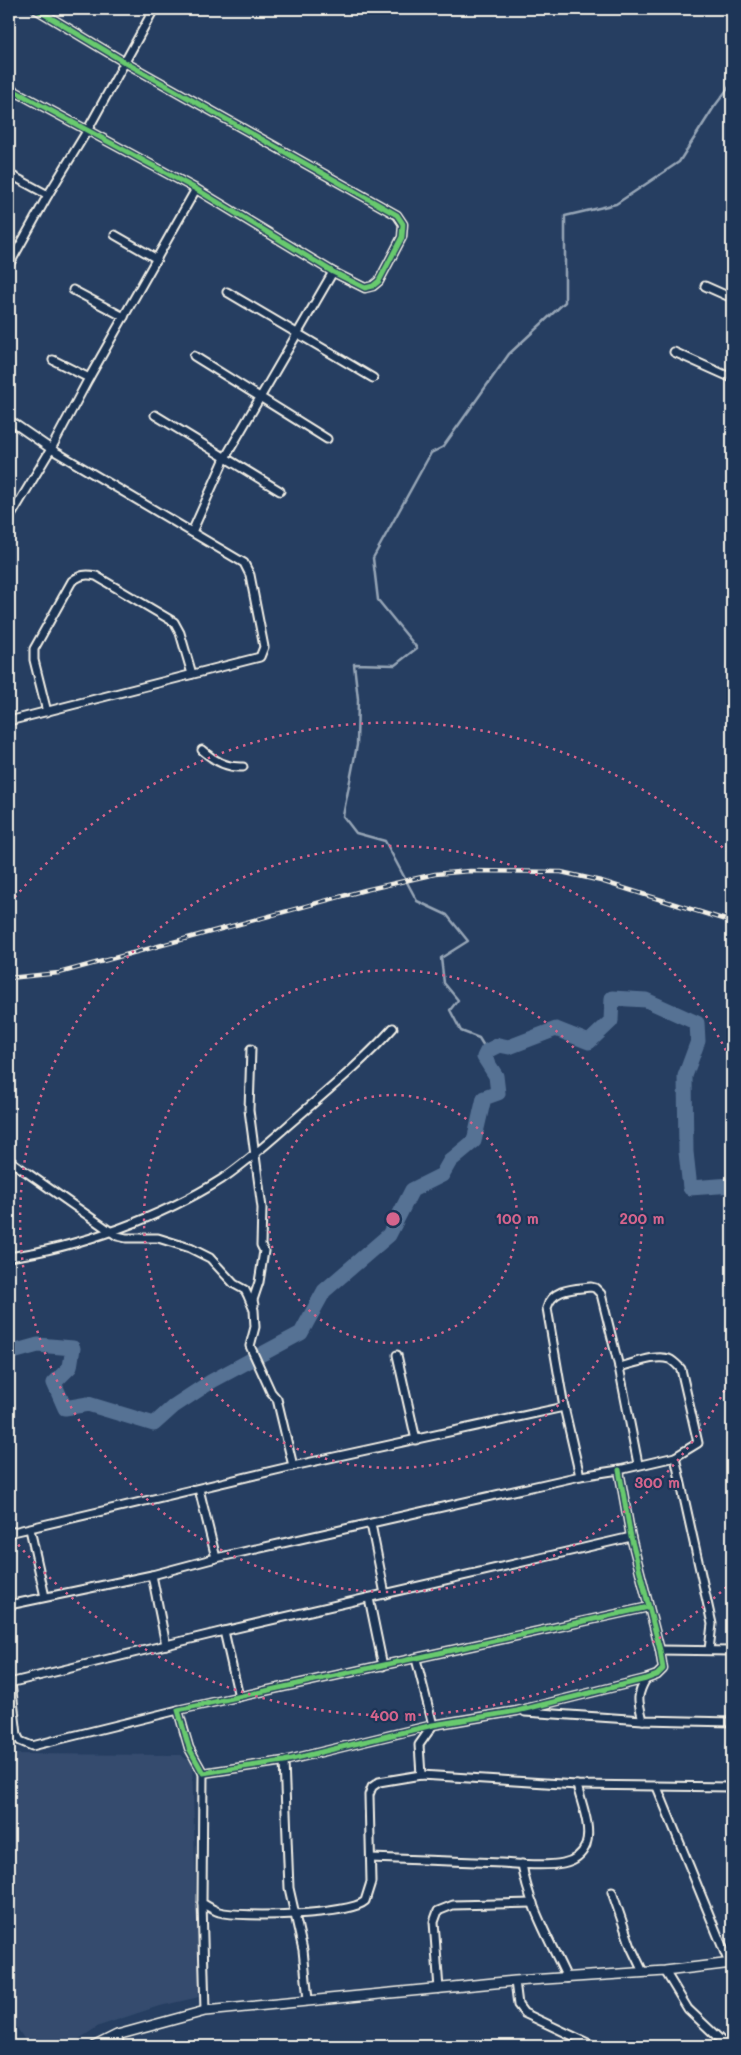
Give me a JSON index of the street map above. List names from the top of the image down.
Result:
{
  "rings": [
    "100 m",
    "200 m",
    "300 m",
    "400 m"
  ]
}
